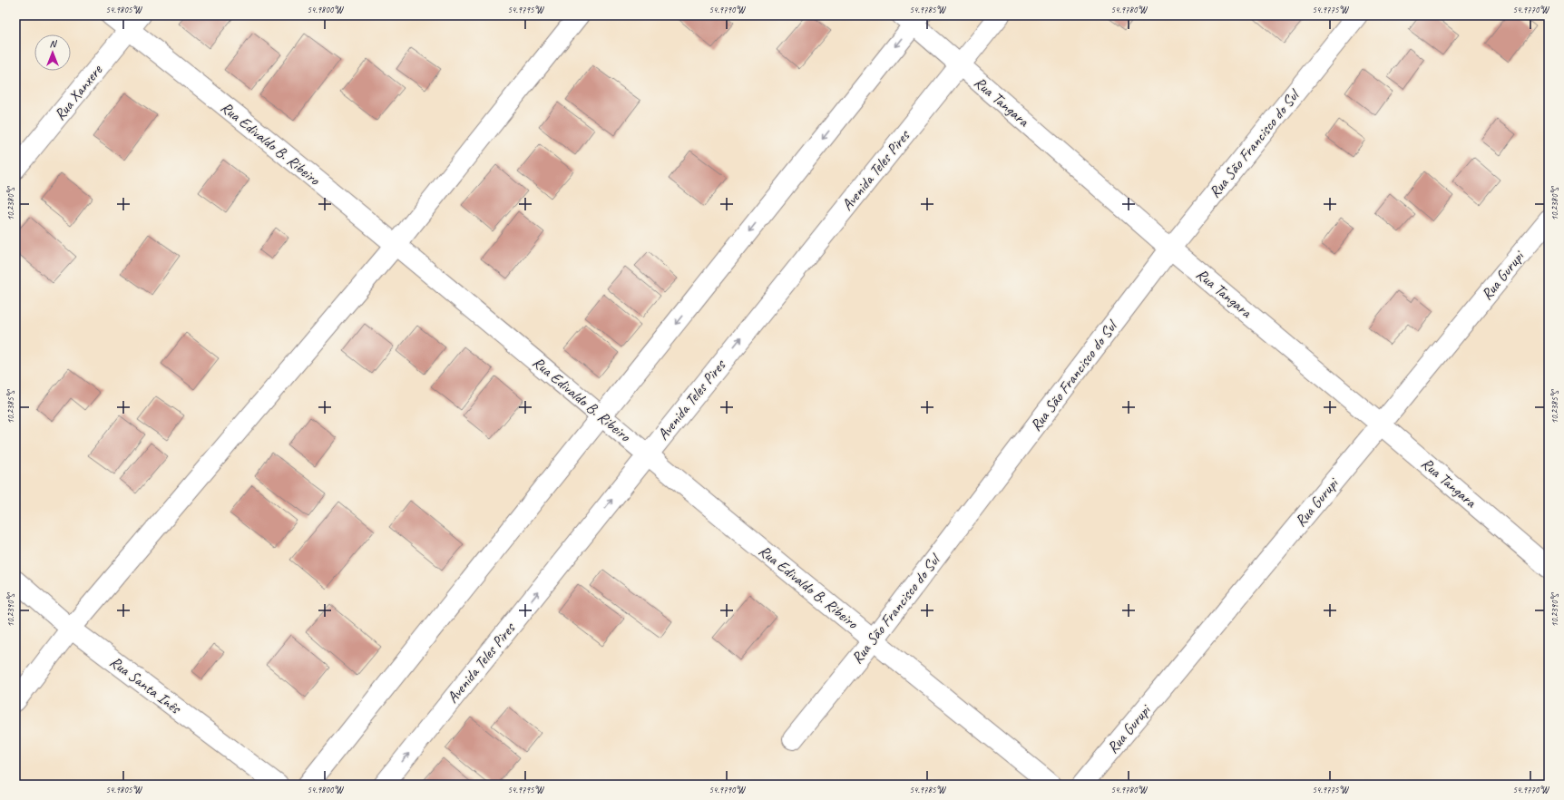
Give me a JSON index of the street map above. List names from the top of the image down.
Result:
{
  "streets": {
    "street": [
      "Rua Xanxere",
      "Rua Tangara",
      "Rua Edivaldo B. Ribeiro",
      "Rua São Francisco do Sul",
      "Avenida Teles Pires",
      "Rua Gurupi",
      "Rua Santa Inês"
    ]
  },
  "crossings": [
    ["Rua Xanxere", "Rua Edivaldo B. Ribeiro"],
    ["Rua Tangara", "Rua São Francisco do Sul"],
    ["Rua Tangara", "Avenida Teles Pires"],
    ["Rua Tangara", "Rua Gurupi"],
    ["Rua Edivaldo B. Ribeiro", "Rua São Francisco do Sul"],
    ["Rua Edivaldo B. Ribeiro", "Avenida Teles Pires"]
  ],
  "north": "top",
  "coordinates": [
    "54.9805°W",
    "54.9800°W",
    "54.9795°W",
    "54.9790°W",
    "54.9785°W",
    "54.9780°W",
    "54.9775°W",
    "54.9770°W",
    "10.2380°S",
    "10.2385°S",
    "10.2390°S"
  ]
}
